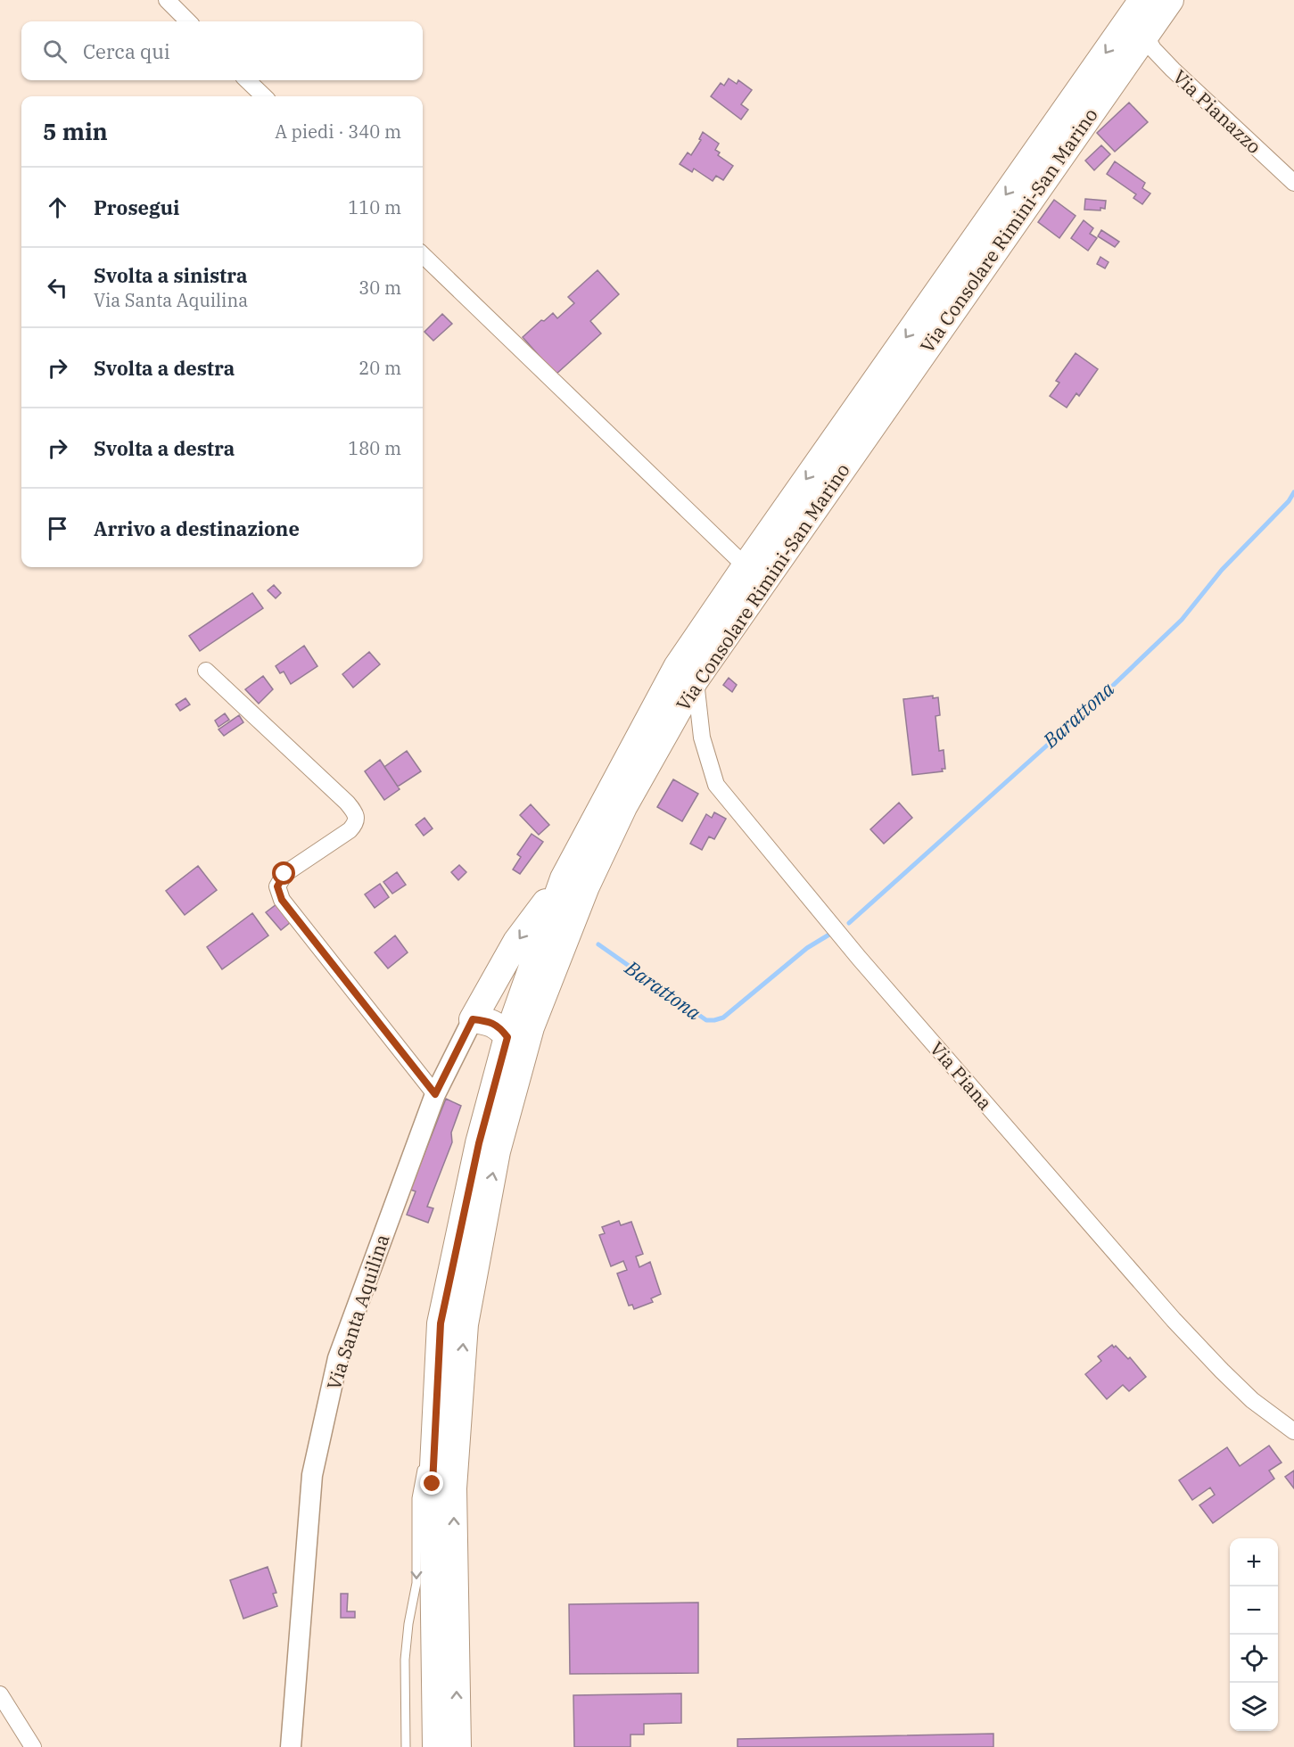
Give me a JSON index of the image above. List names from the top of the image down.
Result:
{
  "streets": {
    "main road": ["Via Consolare Rimini-San Marino"],
    "street": ["Via Pianazzo", "Via Piana", "Via Santa Aquilina"]
  },
  "crossings": [
    ["Via Pianazzo", "Via Consolare Rimini-San Marino"],
    ["Via Consolare Rimini-San Marino", "Via Piana"],
    ["Via Consolare Rimini-San Marino", "Via Santa Aquilina"]
  ],
  "water": ["Barattona"],
  "page": {
    "search": "Cerca qui",
    "heading": ["5 min", "A piedi · 340 m"],
    "list": [
      ["Prosegui", "110 m"],
      ["Svolta a sinistra", "Via Santa Aquilina", "30 m"],
      ["Svolta a destra", "20 m"],
      ["Svolta a destra", "180 m"],
      "Arrivo a destinazione"
    ],
    "map_buttons": ["+", "−"]
  }
}
